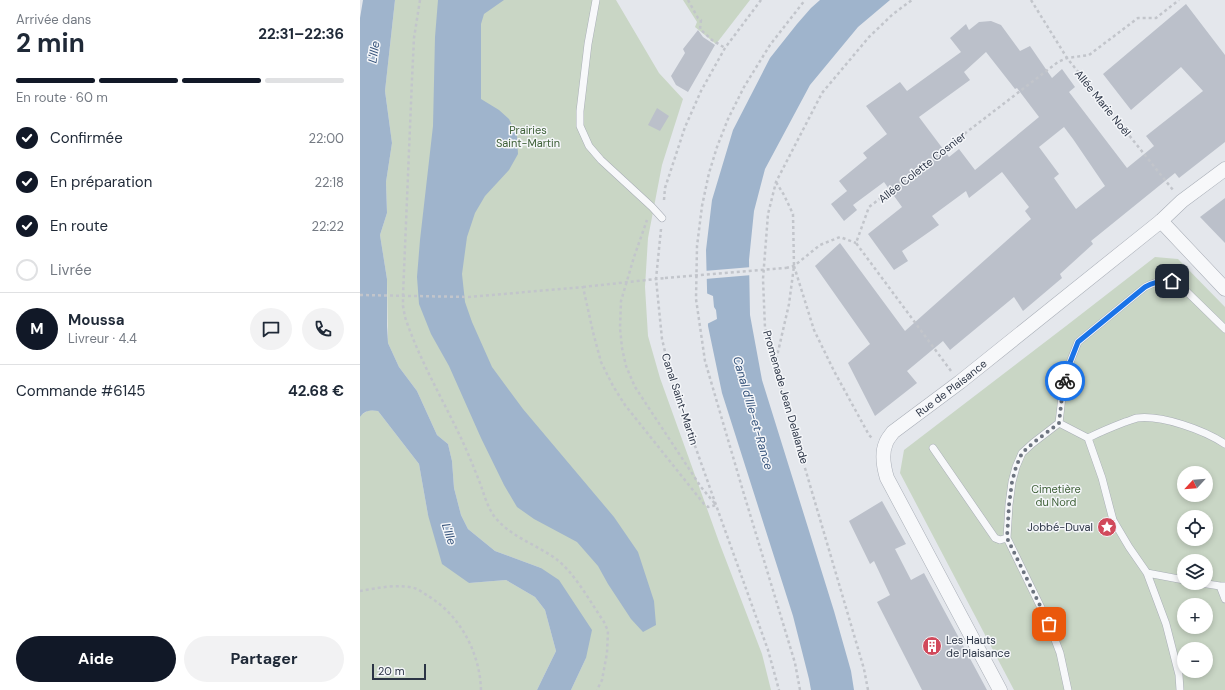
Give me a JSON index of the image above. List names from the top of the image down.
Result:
{
  "streets": {
    "street": ["Rue de Plaisance"],
    "path": [
      "Allée Marie Noël",
      "Allée Colette Cosnier",
      "Promenade Jean Delalande",
      "Canal Saint-Martin"
    ]
  },
  "crossings": [
    ["Allée Marie Noël", "Allée Colette Cosnier"],
    ["Allée Marie Noël", "Rue de Plaisance"]
  ],
  "water": ["L'Ille", "Canal d'Ille-et-Rance"],
  "parks": ["Prairies Saint-Martin", "Cimetière du Nord"],
  "places": {
    "place": ["Jobbé-Duval"],
    "building": ["Les Hauts de Plaisance"]
  },
  "scale_bar": "20 m",
  "north": "bottom left",
  "page": {
    "heading": ["2 min", "Arrivée dans", "22:31–22:36"],
    "panel": [
      "Moussa",
      "Livreur · 4.4",
      "Commande #6145",
      "42.68 €"
    ],
    "bar": "En route · 60 m",
    "list": [
      ["Confirmée", "22:00"],
      ["En préparation", "22:18"],
      ["En route", "22:22"],
      "Livrée"
    ],
    "round": "M",
    "map_buttons": ["+", "−"],
    "buttons": ["Aide", "Partager"],
    "scale": "20 m"
  }
}
